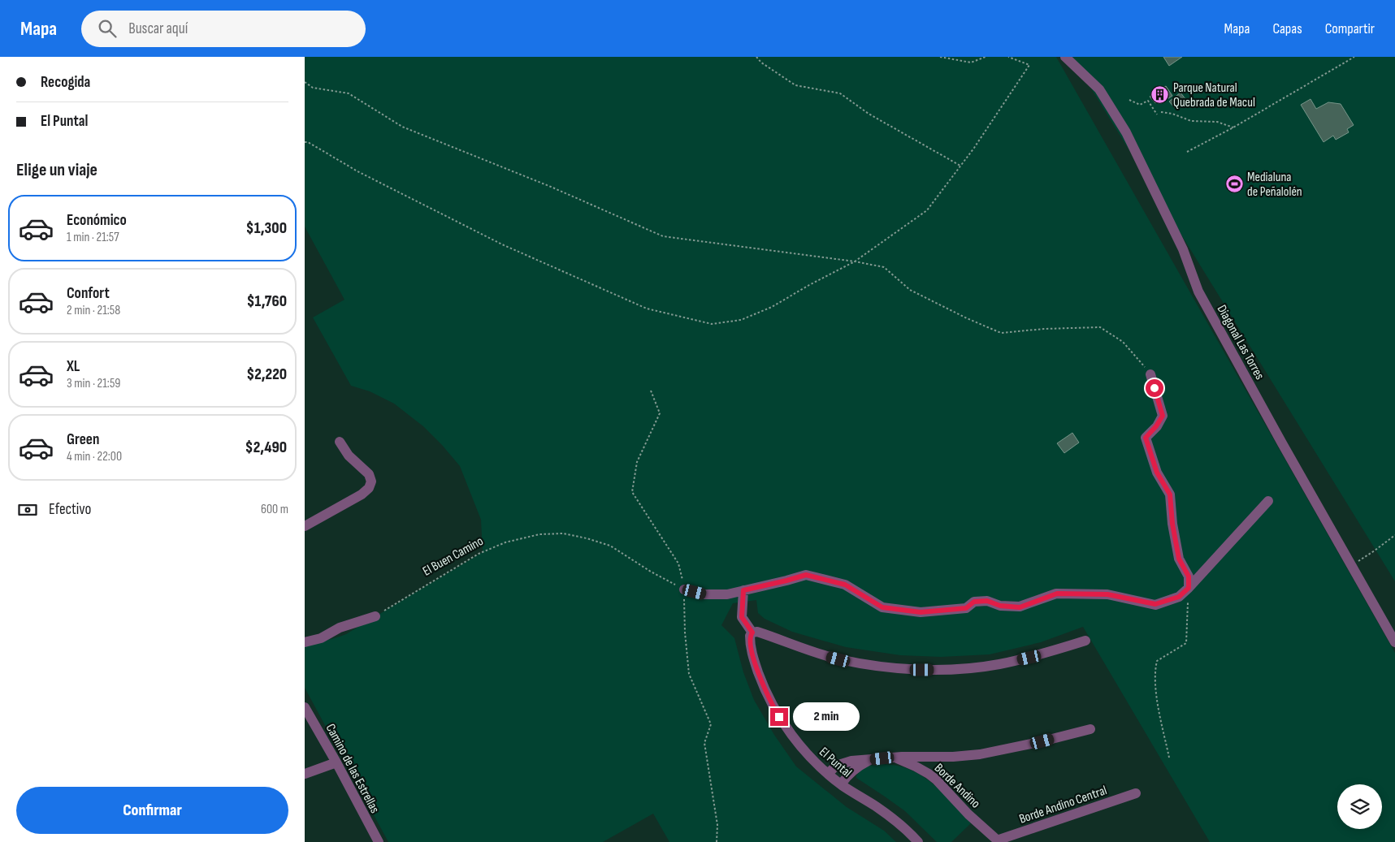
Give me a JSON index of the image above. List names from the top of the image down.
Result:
{
  "streets": {
    "street": [
      "Diagonal Las Torres",
      "El Puntal",
      "Camino de las Estrellas",
      "Borde Andino",
      "Borde Andino Central"
    ],
    "path": ["El Buen Camino"]
  },
  "crossings": [
    ["Borde Andino", "Borde Andino Central"]
  ],
  "places": {
    "building": ["Parque Natural Quebrada de Macul"],
    "sports": ["Medialuna de Peñalolén"]
  },
  "page": {
    "header": "Mapa",
    "search": "Buscar aquí",
    "nav": ["Mapa", "Capas", "Compartir"],
    "banner": ["Recogida", "El Puntal"],
    "heading": "Elige un viaje",
    "list": [
      {
        "name": "Económico",
        "note": "1 min · 21:57",
        "value": "$1,300"
      },
      {
        "name": "Confort",
        "note": "2 min · 21:58",
        "value": "$1,760"
      },
      {
        "name": "XL",
        "note": "3 min · 21:59",
        "value": "$2,220"
      },
      {
        "name": "Green",
        "note": "4 min · 22:00",
        "value": "$2,490"
      }
    ],
    "pay": ["Efectivo", "600 m"],
    "bubble": "2 min",
    "buttons": "Confirmar"
  }
}
